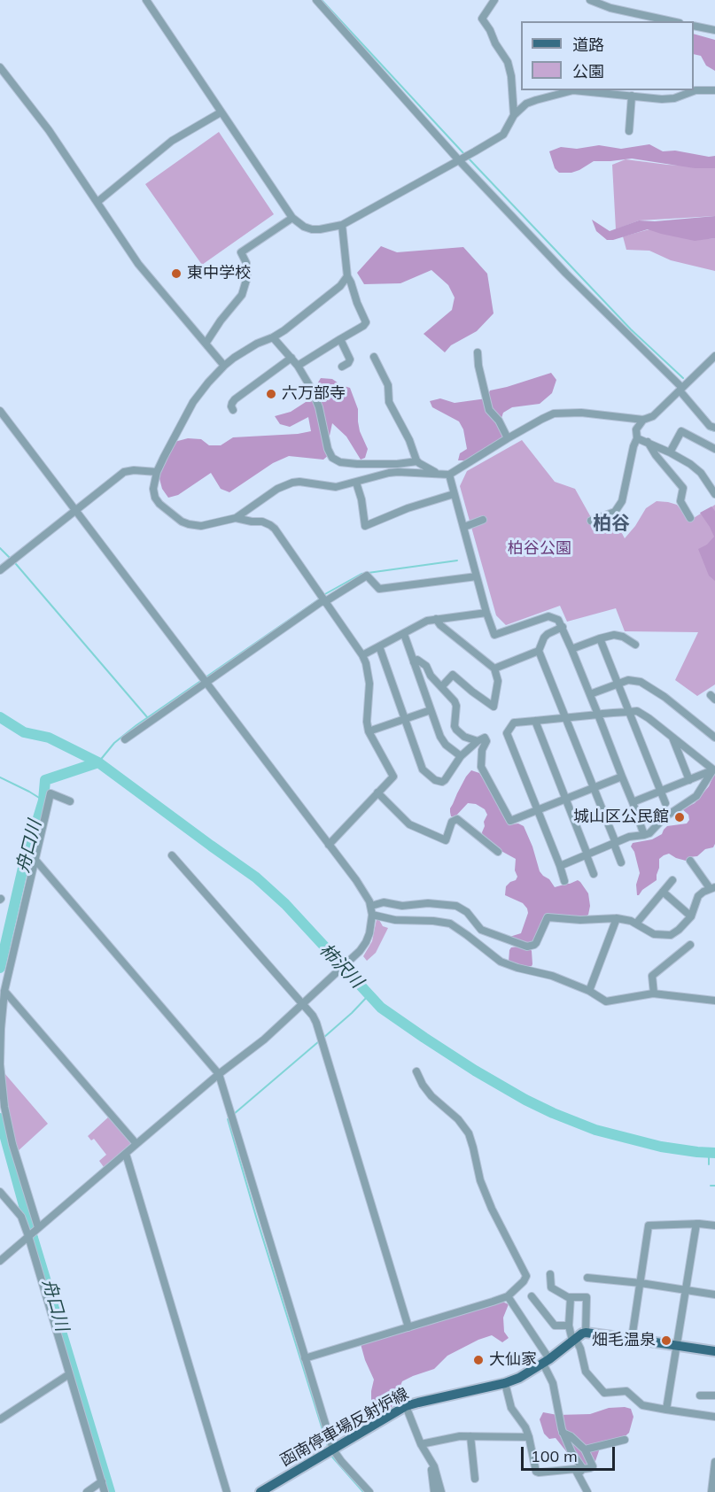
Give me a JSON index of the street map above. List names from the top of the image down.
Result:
{
  "streets": {
    "main road": ["函南停車場反射炉線"]
  },
  "districts": ["柏谷"],
  "water": ["舟口川", "柿沢川"],
  "parks": ["柏谷公園"],
  "places": [
    "東中学校",
    "六万部寺",
    "城山区公民館",
    "畑毛温泉",
    "大仙家"
  ],
  "legend": ["道路", "公園"],
  "scale_bar": "100 m"
}
